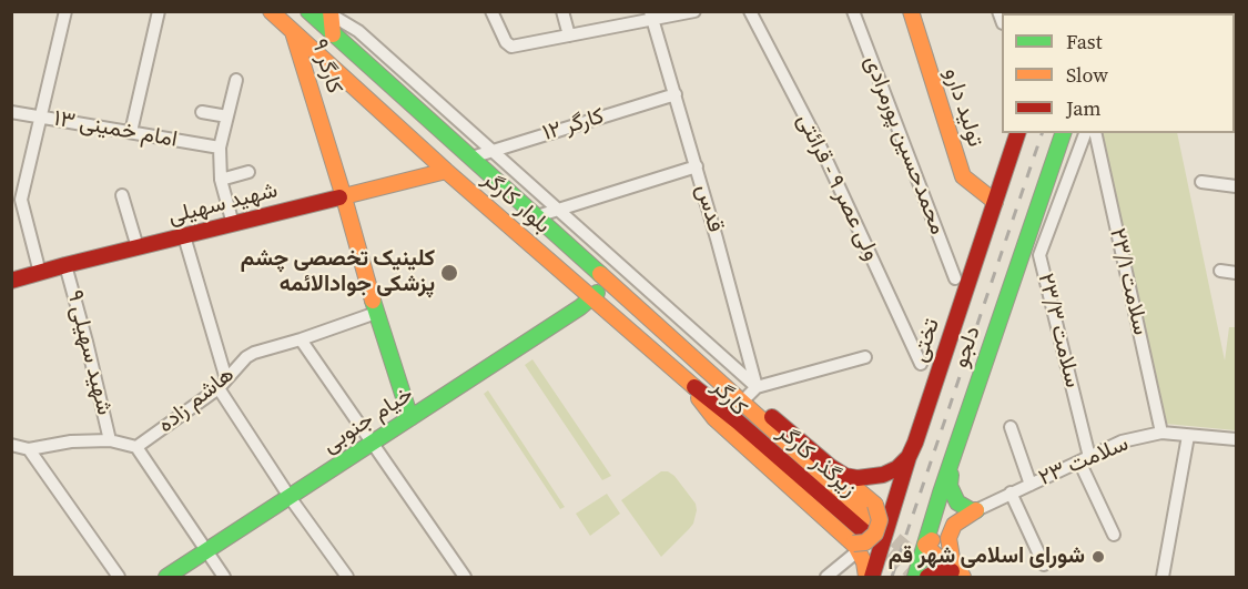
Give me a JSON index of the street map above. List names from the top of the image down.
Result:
{
  "streets": {
    "street": [
      "کارگر ۹",
      "تولید دارو",
      "کارگر ۱۲",
      "امام خمینی ۱۳",
      "محمدحسین پورمرادی",
      "ولی عصر ۹ - قرائتی",
      "بلوار کارگر",
      "شهید سهیلی",
      "قدس",
      "سلامت ۲۳/۱",
      "سلامت ۲۳/۳",
      "تختی",
      "دلجو",
      "شهید سهیلی ۹",
      "کارگر",
      "هاشم زاده",
      "خیام جنوبی",
      "زیرگذر کارگر",
      "سلامت ۲۳"
    ]
  },
  "crossings": [
    ["کارگر ۹", "بلوار کارگر"],
    ["کارگر ۹", "شهید سهیلی"],
    ["کارگر ۹", "هاشم زاده"],
    ["کارگر ۹", "خیام جنوبی"],
    ["تولید دارو", "تختی"],
    ["کارگر ۱۲", "بلوار کارگر"],
    ["کارگر ۱۲", "قدس"],
    ["بلوار کارگر", "شهید سهیلی"],
    ["بلوار کارگر", "قدس"],
    ["بلوار کارگر", "کارگر"],
    ["بلوار کارگر", "خیام جنوبی"],
    ["بلوار کارگر", "زیرگذر کارگر"],
    ["شهید سهیلی", "شهید سهیلی ۹"],
    ["قدس", "زیرگذر کارگر"],
    ["سلامت ۲۳/۱", "سلامت ۲۳"],
    ["سلامت ۲۳/۳", "سلامت ۲۳"],
    ["شهید سهیلی ۹", "هاشم زاده"]
  ],
  "places": ["کلینیک تخصصی چشم پزشکی جوادالائمه", "شورای اسلامی شهر قم"],
  "legend": ["Fast", "Slow", "Jam"]
}
